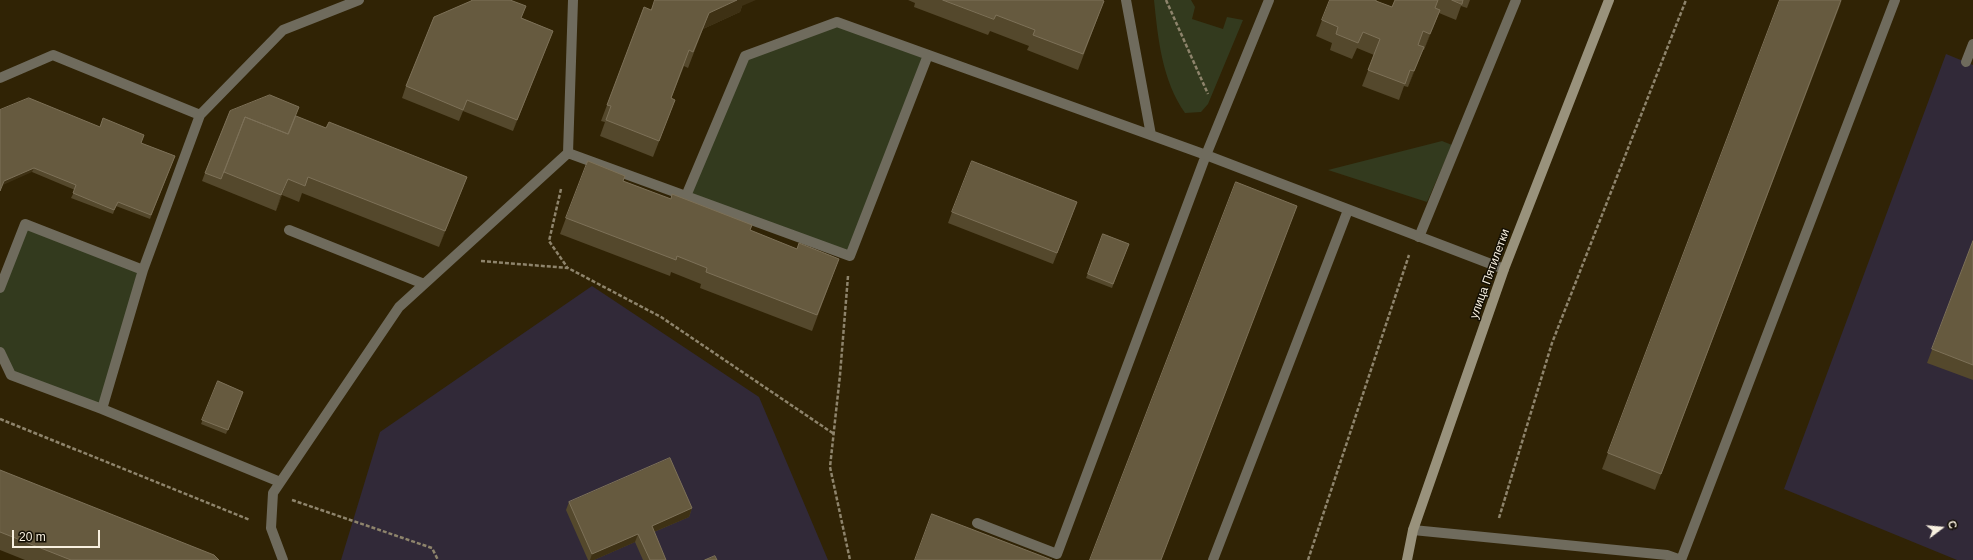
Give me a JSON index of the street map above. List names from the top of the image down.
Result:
{
  "streets": {
    "main road": ["улица Пятилетки"]
  },
  "scale_bar": "20 m",
  "north": "right"
}
